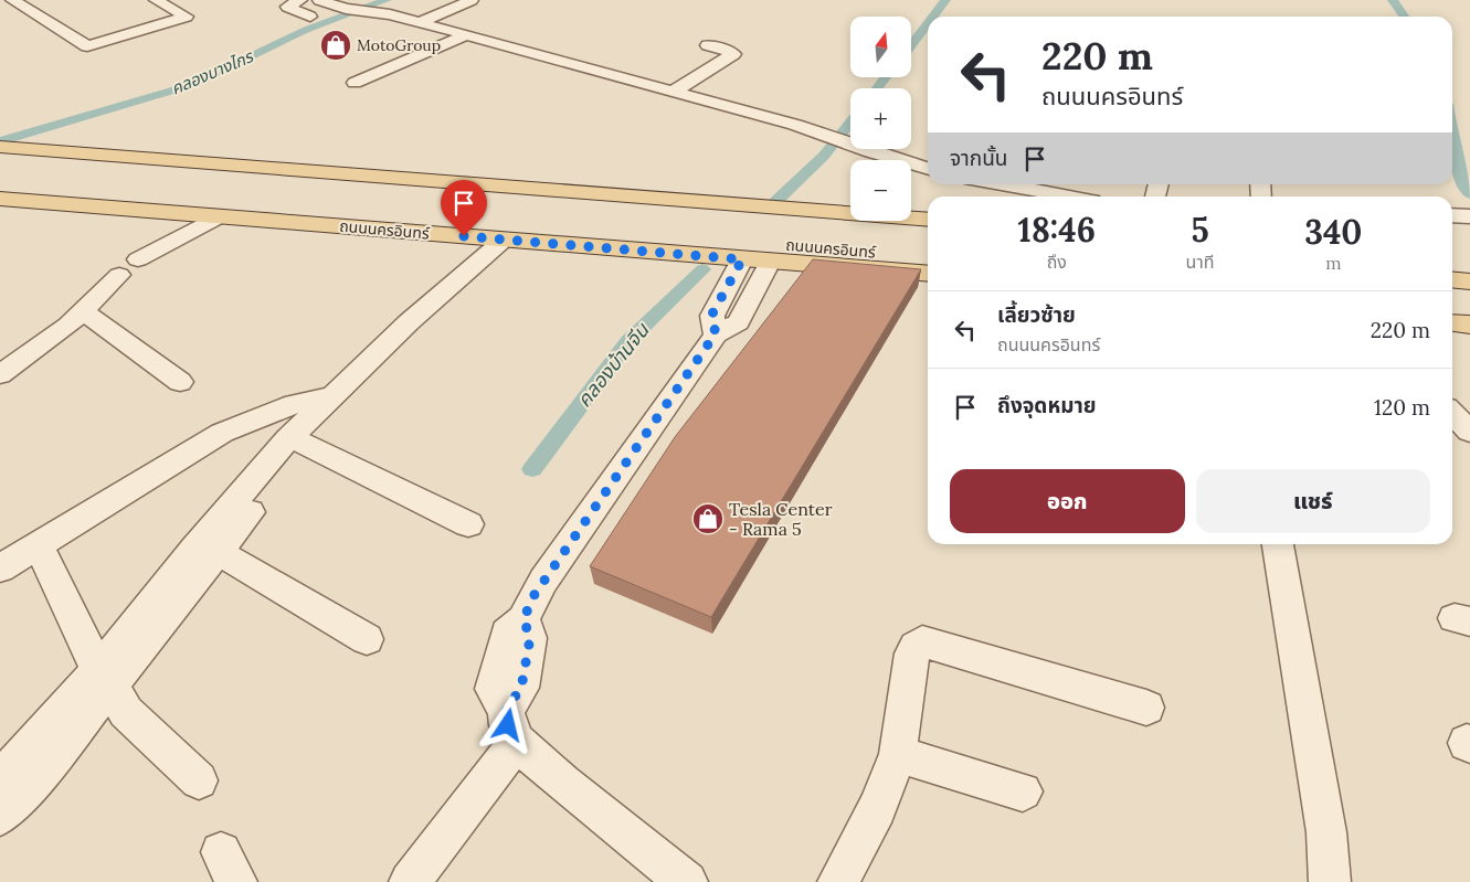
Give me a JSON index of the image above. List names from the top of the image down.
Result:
{
  "streets": {
    "main road": ["ถนนนครอินทร์"]
  },
  "water": ["คลองบางไกร", "คลองบ้านจีน"],
  "places": {
    "shop": ["MotoGroup", "Tesla Center - Rama 5"]
  },
  "north": "top",
  "page": {
    "map_buttons": ["+", "−"],
    "turn": ["220 m", "ถนนนครอินทร์"],
    "then": "จากนั้น",
    "eta": [
      "18:46",
      "ถึง",
      "5",
      "นาที",
      "340",
      "m"
    ],
    "list": [
      {
        "name": "เลี้ยวซ้าย",
        "note": "ถนนนครอินทร์",
        "value": "220 m"
      },
      {
        "name": "ถึงจุดหมาย",
        "value": "120 m"
      }
    ],
    "buttons": ["ออก", "แชร์"]
  }
}
